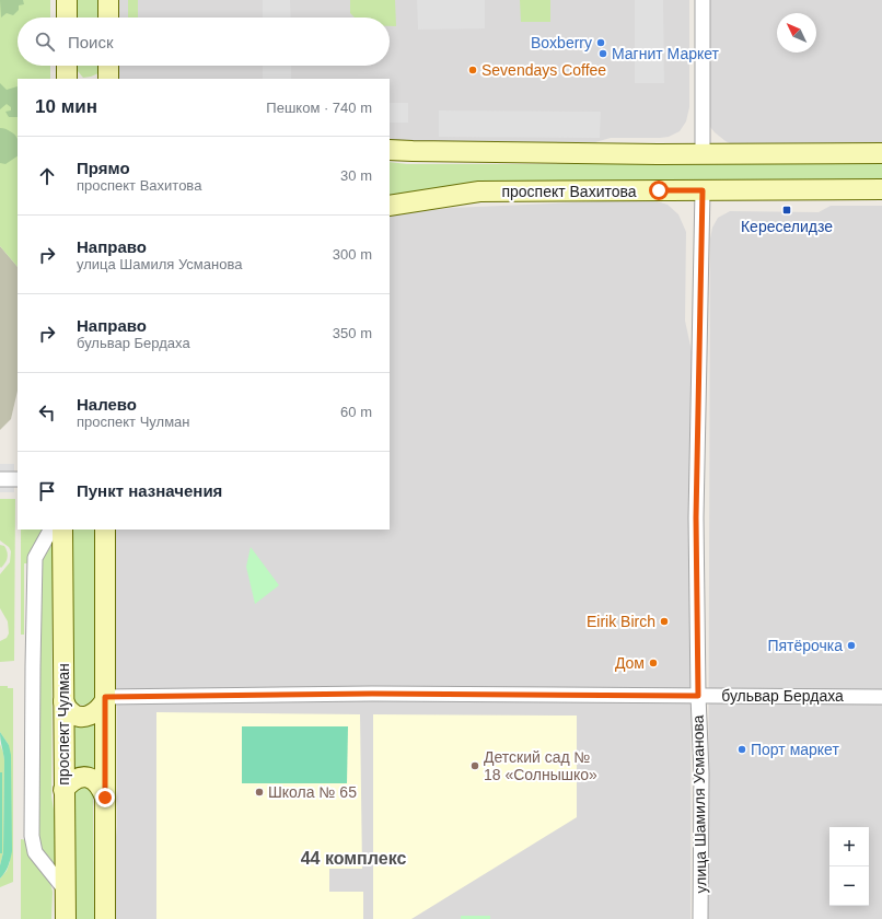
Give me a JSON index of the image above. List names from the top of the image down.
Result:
{
  "streets": {
    "main road": ["проспект Вахитова", "проспект Чулман"],
    "street": ["бульвар Бердаха", "улица Шамиля Усманова"]
  },
  "crossings": [
    ["проспект Вахитова", "улица Шамиля Усманова"],
    ["бульвар Бердаха", "улица Шамиля Усманова"]
  ],
  "districts": ["44 комплекс"],
  "places": {
    "other": [
      "Boxberry",
      "Магнит Маркет",
      "Sevendays Coffee",
      "Eirik Birch",
      "Пятёрочка",
      "Дом",
      "Порт маркет",
      "Детский сад № 18 «Солнышко»",
      "Школа № 65"
    ],
    "transit": ["Кереселидзе"]
  },
  "north": "top left",
  "page": {
    "search": "Поиск",
    "heading": ["10 мин", "Пешком · 740 m"],
    "list": [
      ["Прямо", "проспект Вахитова", "30 m"],
      ["Направо", "улица Шамиля Усманова", "300 m"],
      ["Направо", "бульвар Бердаха", "350 m"],
      ["Налево", "проспект Чулман", "60 m"],
      "Пункт назначения"
    ],
    "map_buttons": ["+", "−"]
  }
}
